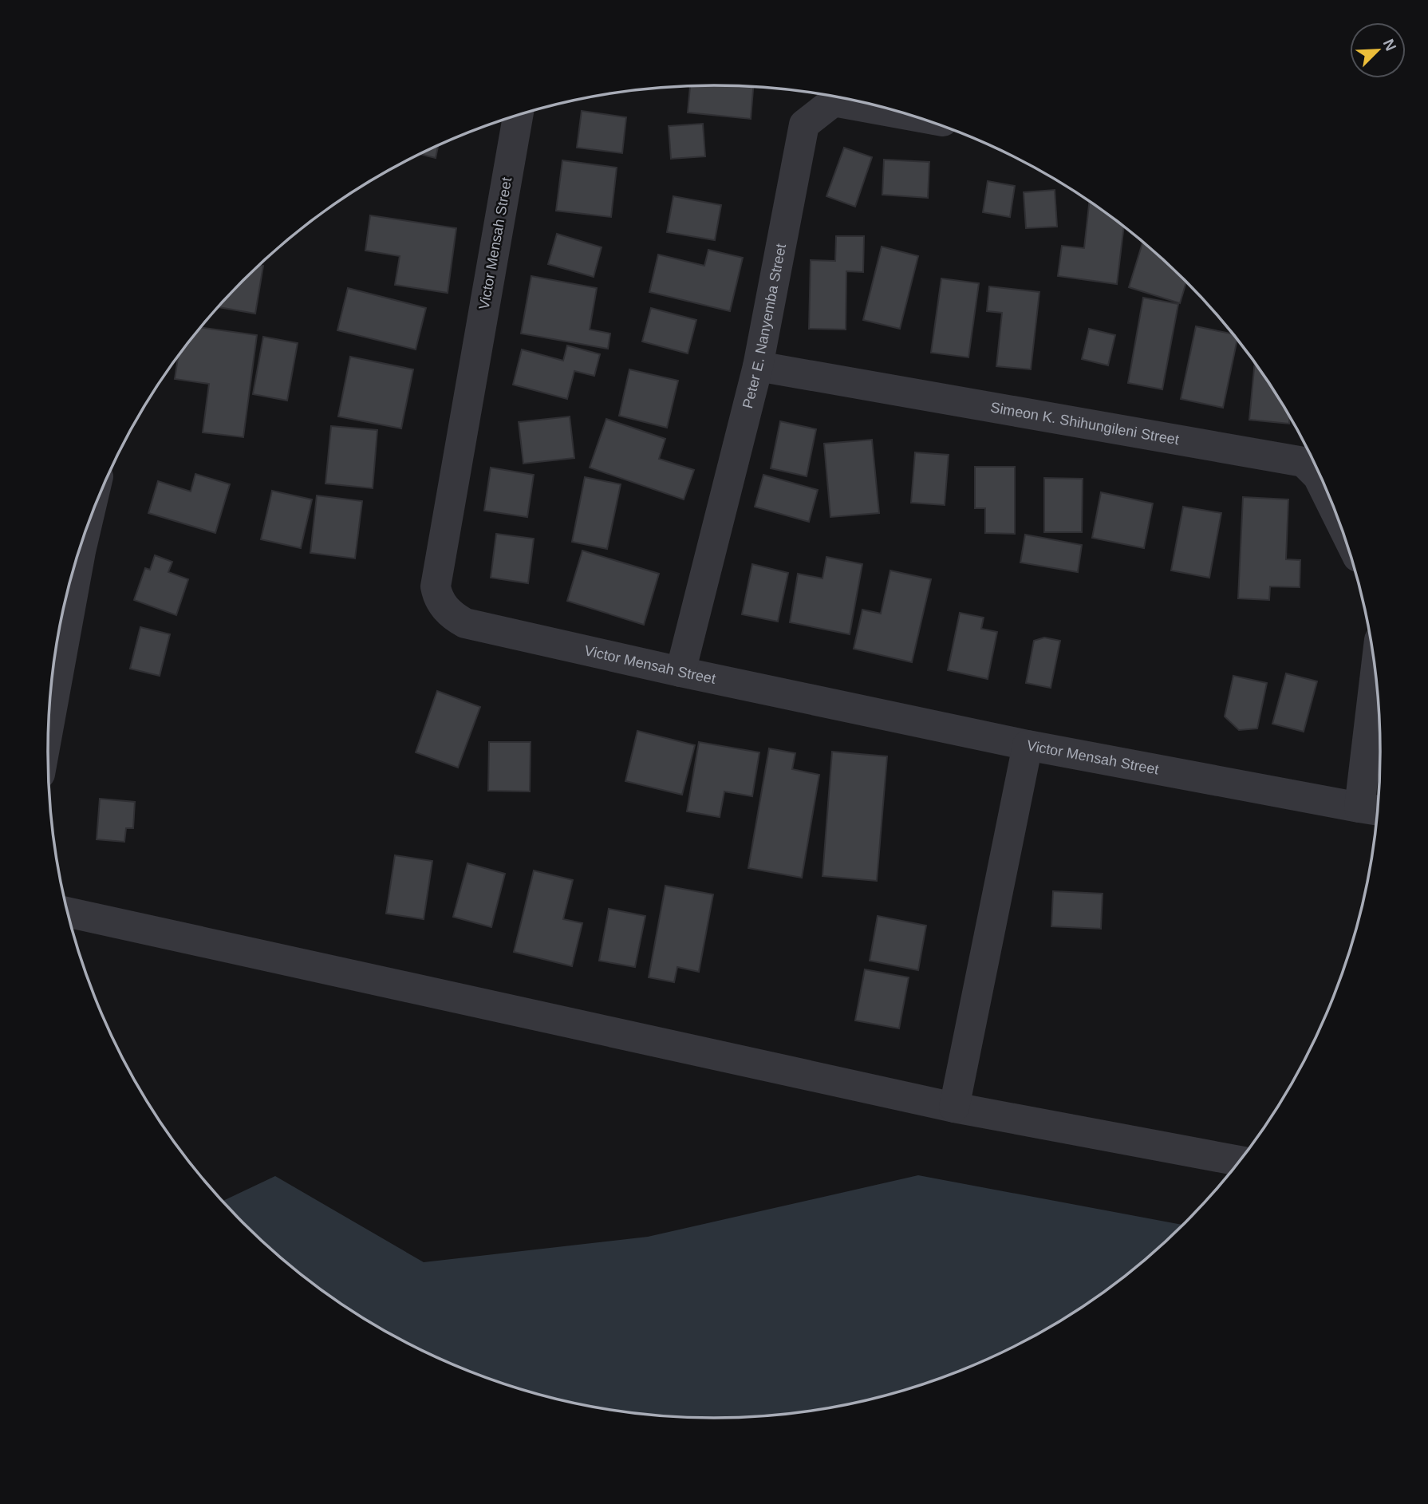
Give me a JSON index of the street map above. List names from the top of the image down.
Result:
{
  "streets": {
    "street": ["Victor Mensah Street", "Peter E. Nanyemba Street", "Simeon K. Shihungileni Street"]
  },
  "crossings": [
    ["Victor Mensah Street", "Peter E. Nanyemba Street"],
    ["Peter E. Nanyemba Street", "Simeon K. Shihungileni Street"]
  ],
  "north": "top right"
}
